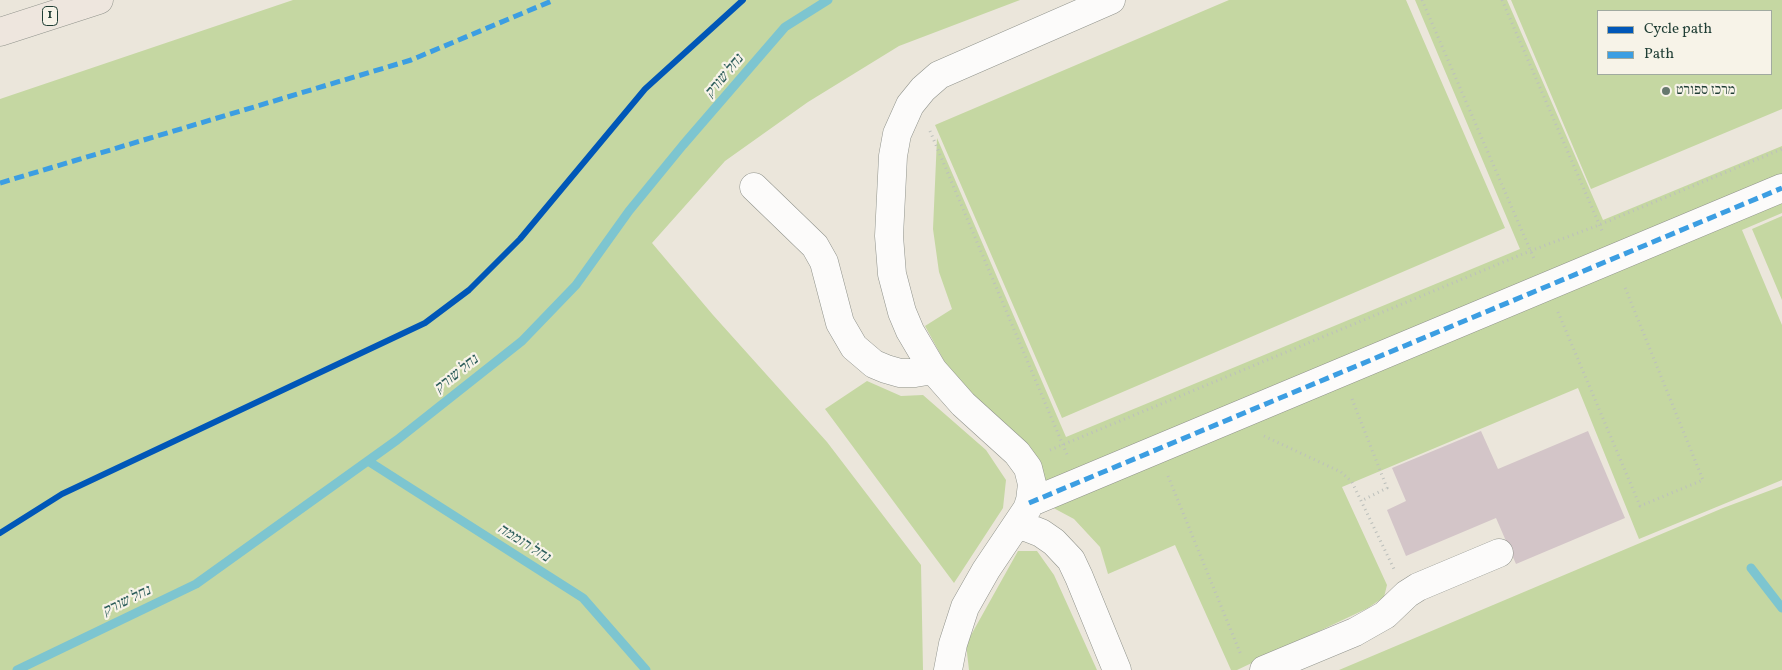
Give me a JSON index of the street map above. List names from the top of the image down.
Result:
{
  "streets": {
    "highway": ["1"]
  },
  "water": ["נחל שורק", "נחל רוממה"],
  "places": ["מרכז ספורט"],
  "legend": ["Cycle path", "Path"]
}
